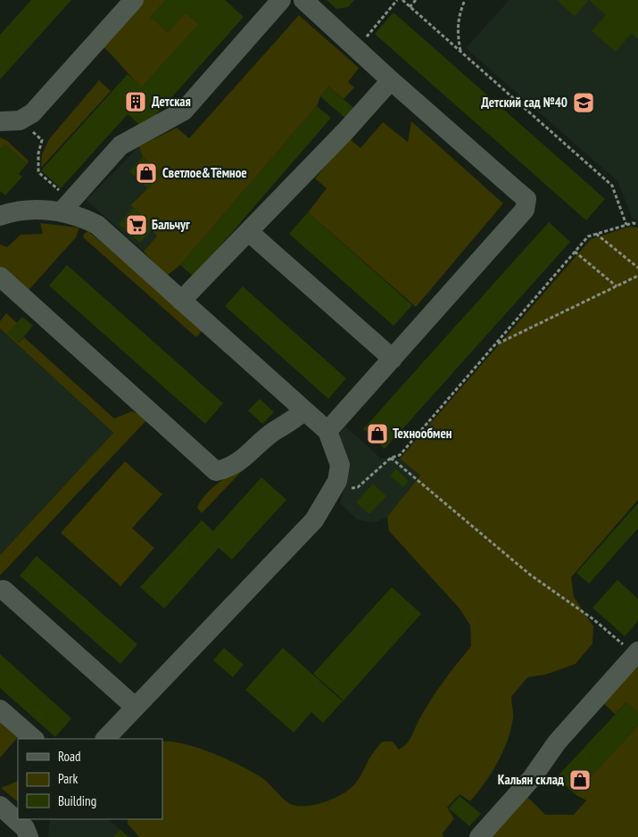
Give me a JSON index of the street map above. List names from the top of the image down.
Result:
{
  "places": {
    "building": ["Детская"],
    "school or university": ["Детский сад №40"],
    "shop": ["Светлое&Тёмное", "Технообмен", "Кальян склад"],
    "supermarket": ["Бальчуг"]
  },
  "legend": ["Road", "Park", "Building"]
}
